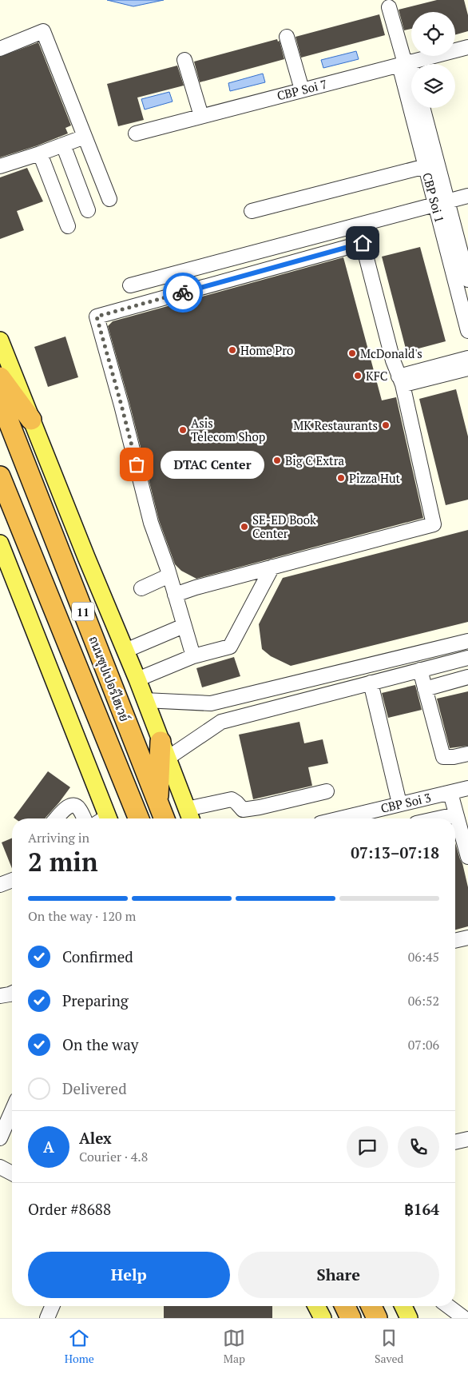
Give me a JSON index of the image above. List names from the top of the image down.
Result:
{
  "streets": {
    "highway": ["11", "ถนนซุปเปอร์ไฮเวย์"],
    "street": ["CBP Soi 7", "CBP Soi 1", "CBP Soi 3"]
  },
  "crossings": [
    ["CBP Soi 7", "CBP Soi 1"]
  ],
  "places": [
    "Home Pro",
    "McDonald's",
    "KFC",
    "MK Restaurants",
    "Asis Telecom Shop",
    "Big C Extra",
    "DTAC Center",
    "Pizza Hut",
    "SE-ED Book Center"
  ],
  "page": {
    "bubble": "DTAC Center",
    "heading": ["2 min", "Arriving in", "07:13–07:18"],
    "panel": [
      "Alex",
      "Courier · 4.8",
      "Order #8688",
      "฿164"
    ],
    "bar": "On the way · 120 m",
    "list": [
      ["Confirmed", "06:45"],
      ["Preparing", "06:52"],
      ["On the way", "07:06"],
      "Delivered"
    ],
    "round": "A",
    "buttons": ["Help", "Share"],
    "tabs": ["Home", "Map", "Saved"]
  }
}
